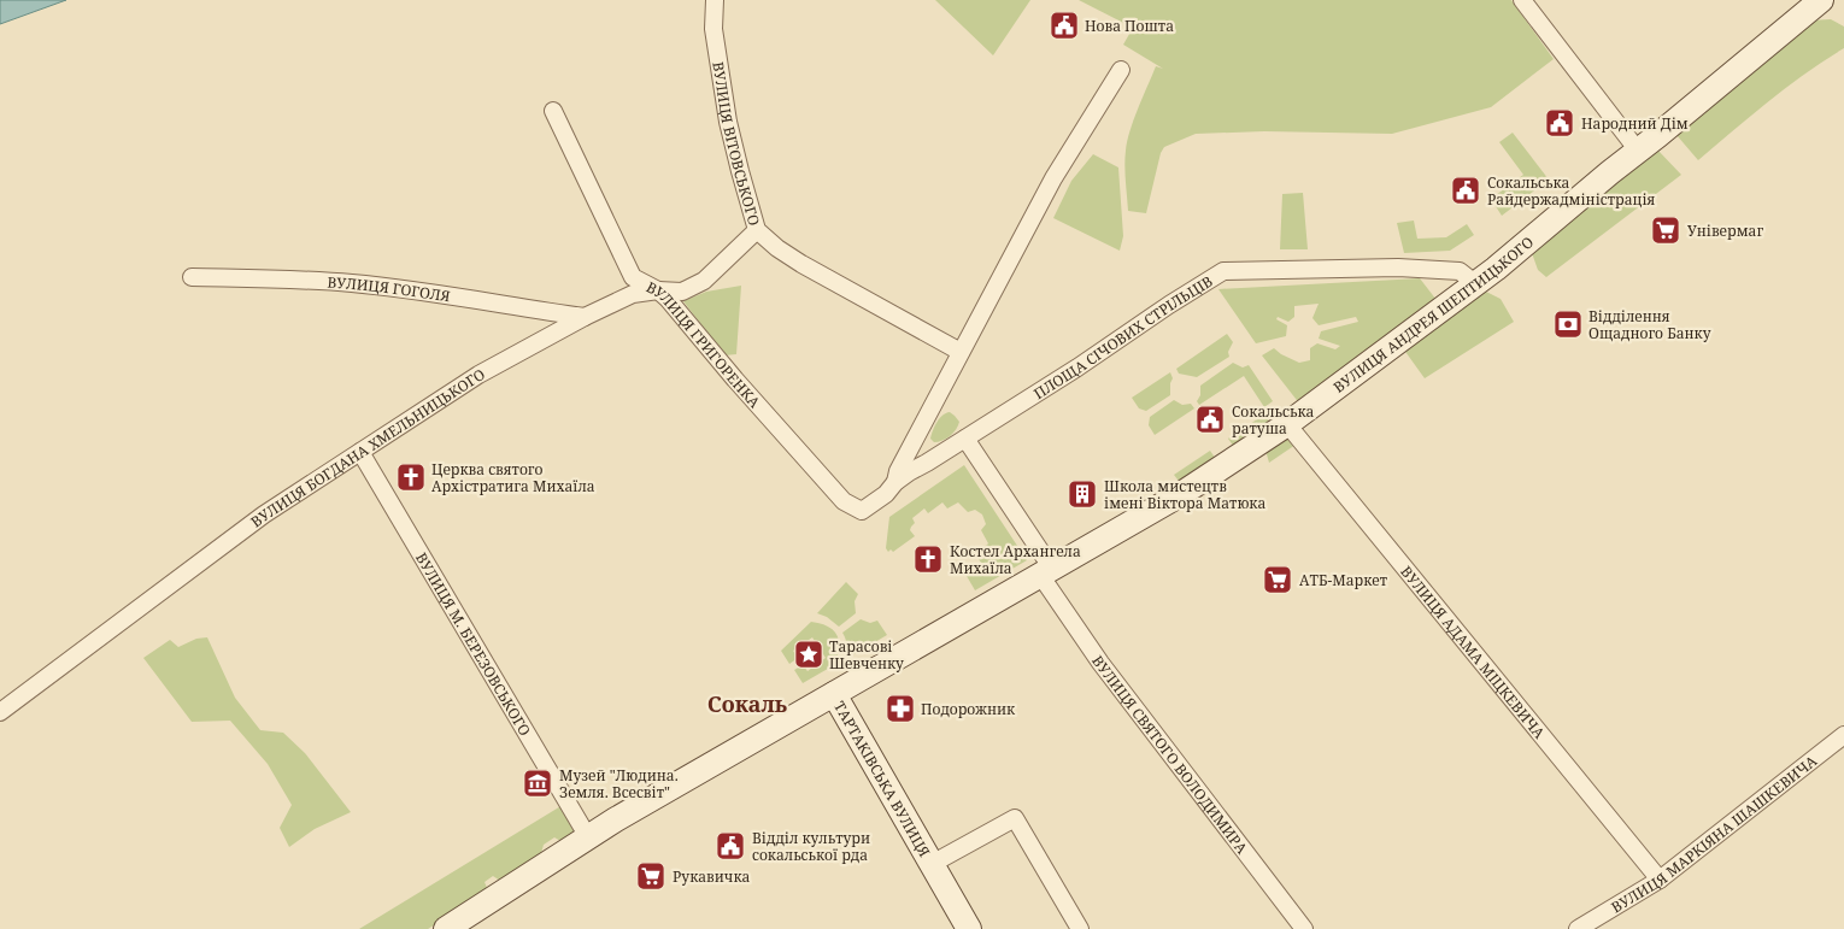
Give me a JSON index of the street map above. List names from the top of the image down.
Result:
{
  "streets": {
    "street": [
      "ВУЛИЦЯ ВІТОВСЬКОГО",
      "ВУЛИЦЯ ГОГОЛЯ",
      "ВУЛИЦЯ АНДРЕЯ ШЕПТИЦЬКОГО",
      "ПЛОЩА СІЧОВИХ СТРІЛЬЦІВ",
      "ВУЛИЦЯ ГРИГОРЕНКА",
      "ВУЛИЦЯ БОГДАНА ХМЕЛЬНИЦЬКОГО",
      "ВУЛИЦЯ М. БЕРЕЗОВСЬКОГО",
      "ВУЛИЦЯ АДАМА МІЦКЕВИЧА",
      "ВУЛИЦЯ СВЯТОГО ВОЛОДИМИРА",
      "ТАРТАКІВСЬКА ВУЛИЦЯ",
      "ВУЛИЦЯ МАРКІЯНА ШАШКЕВИЧА"
    ]
  },
  "crossings": [
    ["ВУЛИЦЯ ВІТОВСЬКОГО", "ПЛОЩА СІЧОВИХ СТРІЛЬЦІВ"],
    ["ВУЛИЦЯ ВІТОВСЬКОГО", "ВУЛИЦЯ БОГДАНА ХМЕЛЬНИЦЬКОГО"],
    ["ВУЛИЦЯ ГОГОЛЯ", "ВУЛИЦЯ БОГДАНА ХМЕЛЬНИЦЬКОГО"],
    ["ВУЛИЦЯ АНДРЕЯ ШЕПТИЦЬКОГО", "ПЛОЩА СІЧОВИХ СТРІЛЬЦІВ"],
    ["ВУЛИЦЯ АНДРЕЯ ШЕПТИЦЬКОГО", "ВУЛИЦЯ М. БЕРЕЗОВСЬКОГО"],
    ["ВУЛИЦЯ АНДРЕЯ ШЕПТИЦЬКОГО", "ВУЛИЦЯ АДАМА МІЦКЕВИЧА"],
    ["ВУЛИЦЯ АНДРЕЯ ШЕПТИЦЬКОГО", "ВУЛИЦЯ СВЯТОГО ВОЛОДИМИРА"],
    ["ВУЛИЦЯ АНДРЕЯ ШЕПТИЦЬКОГО", "ТАРТАКІВСЬКА ВУЛИЦЯ"],
    ["ПЛОЩА СІЧОВИХ СТРІЛЬЦІВ", "ВУЛИЦЯ ГРИГОРЕНКА"],
    ["ПЛОЩА СІЧОВИХ СТРІЛЬЦІВ", "ВУЛИЦЯ СВЯТОГО ВОЛОДИМИРА"],
    ["ВУЛИЦЯ ГРИГОРЕНКА", "ВУЛИЦЯ БОГДАНА ХМЕЛЬНИЦЬКОГО"],
    ["ВУЛИЦЯ БОГДАНА ХМЕЛЬНИЦЬКОГО", "ВУЛИЦЯ М. БЕРЕЗОВСЬКОГО"],
    ["ВУЛИЦЯ АДАМА МІЦКЕВИЧА", "ВУЛИЦЯ МАРКІЯНА ШАШКЕВИЧА"]
  ],
  "districts": ["Сокаль"],
  "places": {
    "public building": [
      "Нова Пошта",
      "Народний Дім",
      "Сокальська Райдержадміністрація",
      "Сокальська ратуша",
      "Відділ культури сокальської рда"
    ],
    "supermarket": ["Універмаг", "АТБ-Маркет", "Рукавичка"],
    "bank": ["Відділення Ощадного Банку"],
    "church": ["Церква святого Архістратига Михаїла", "Костел Архангела Михаїла"],
    "building": ["Школа мистецтв імені Віктора Матюка"],
    "place": ["Тарасові Шевченку"],
    "pharmacy": ["Подорожник"],
    "museum": ["Музей \"Людина. Земля. Всесвіт\""]
  }
}
